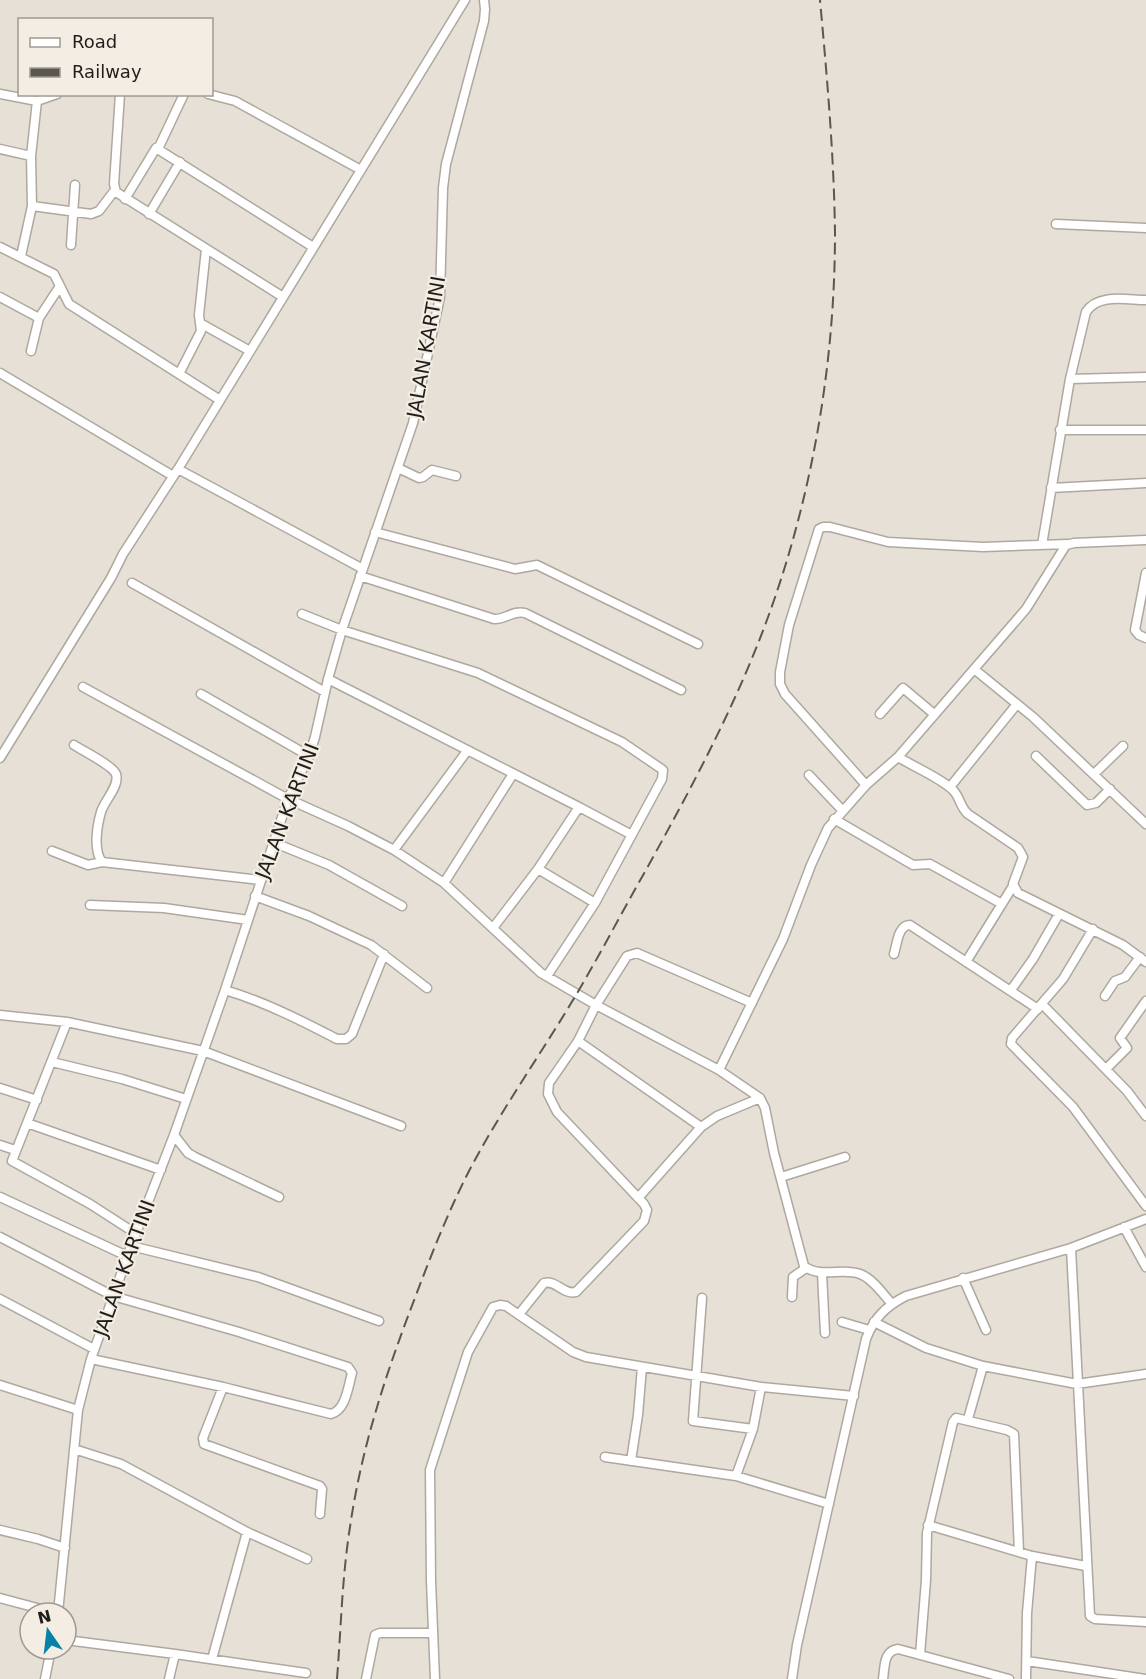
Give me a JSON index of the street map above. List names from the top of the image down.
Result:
{
  "streets": {
    "street": ["JALAN KARTINI"]
  },
  "legend": ["Road", "Railway"],
  "north": "top"
}
